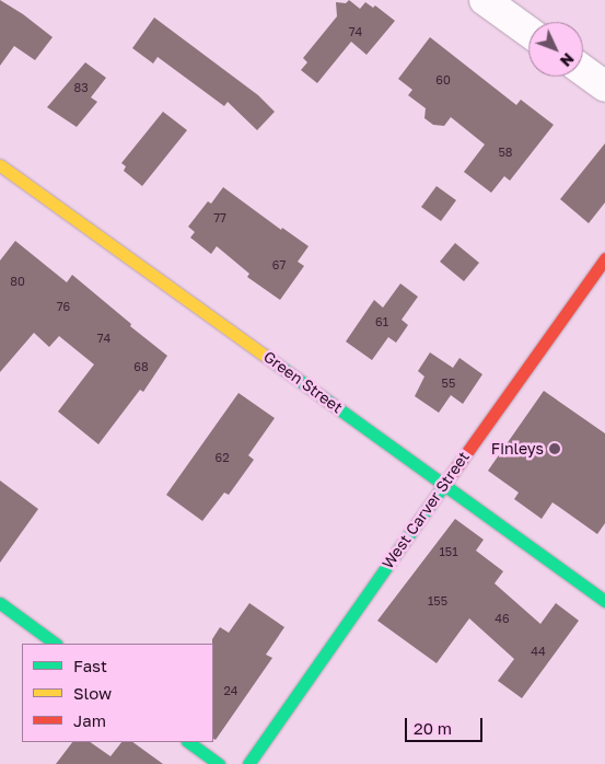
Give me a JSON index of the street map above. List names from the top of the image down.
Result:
{
  "streets": {
    "street": ["Green Street", "West Carver Street"]
  },
  "crossings": [
    ["Green Street", "West Carver Street"]
  ],
  "places": ["Finleys"],
  "house_numbers": [
    "74",
    "60",
    "83",
    "58",
    "77",
    "67",
    "80",
    "76",
    "61",
    "74",
    "68",
    "55",
    "62",
    "151",
    "155",
    "46",
    "44",
    "24"
  ],
  "legend": ["Fast", "Slow", "Jam"],
  "scale_bar": "20 m",
  "north": "bottom right"
}
